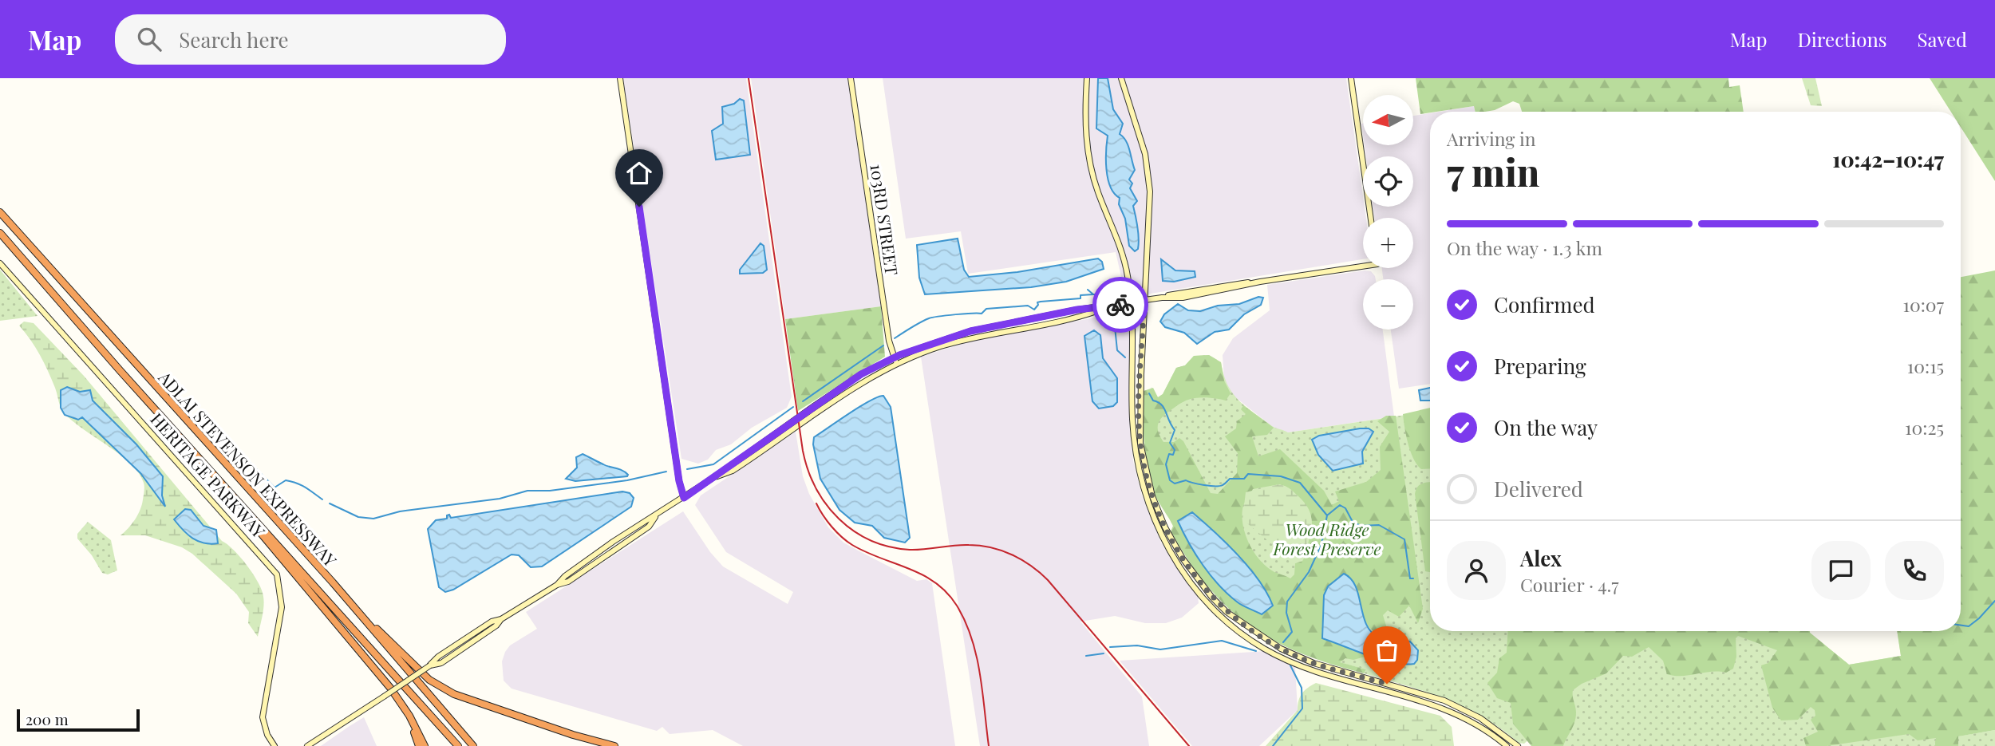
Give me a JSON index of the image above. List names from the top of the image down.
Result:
{
  "streets": {
    "highway": ["ADLAI STEVENSON EXPRESSWAY"],
    "street": ["103RD STREET", "HERITAGE PARKWAY"]
  },
  "parks": ["Wood Ridge Forest Preserve"],
  "scale_bar": "200 m",
  "north": "left",
  "page": {
    "header": "Map",
    "search": "Search here",
    "nav": ["Map", "Directions", "Saved"],
    "map_buttons": ["+", "−"],
    "heading": ["7 min", "Arriving in", "10:42–10:47"],
    "panel": ["Alex", "Courier · 4.7"],
    "bar": "On the way · 1.3 km",
    "list": [
      ["Confirmed", "10:07"],
      ["Preparing", "10:15"],
      ["On the way", "10:25"],
      "Delivered"
    ],
    "scale": "200 m"
  }
}
